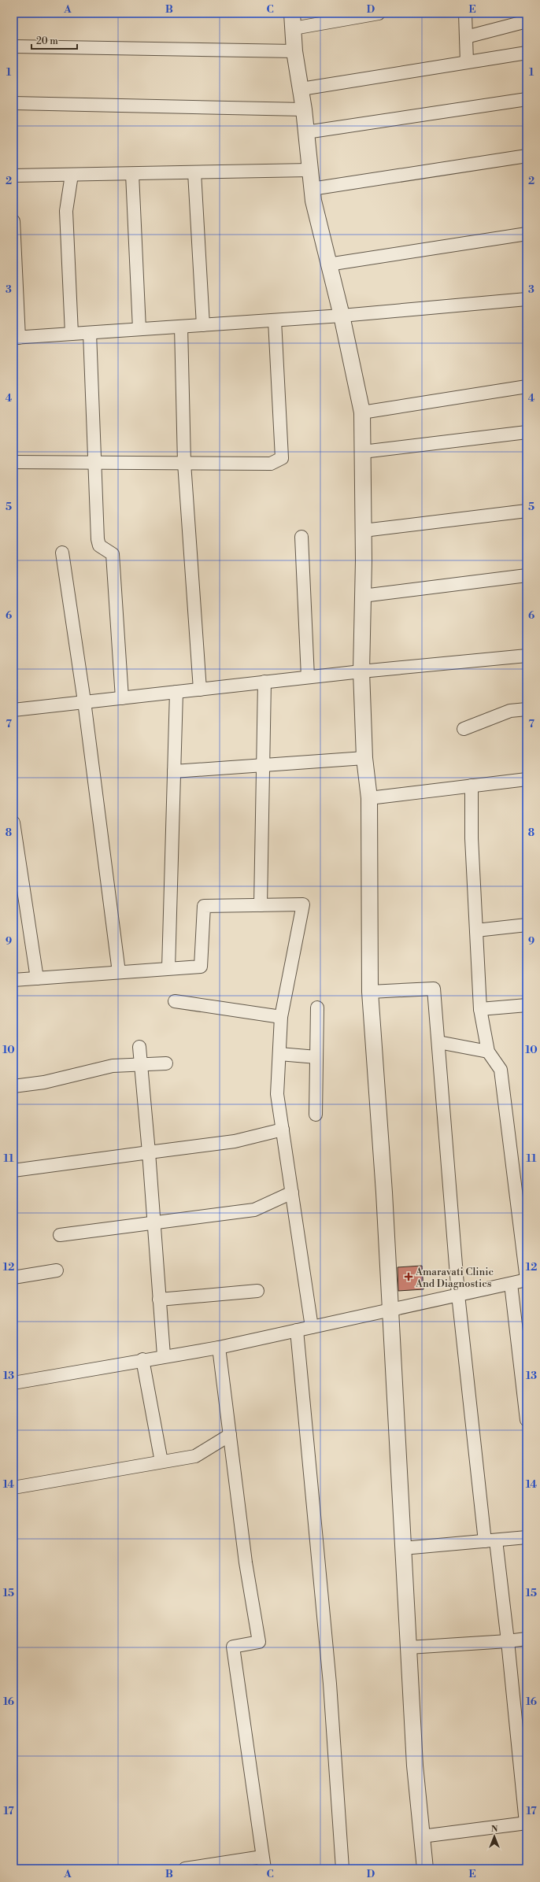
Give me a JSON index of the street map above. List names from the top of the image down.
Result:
{
  "places": {
    "health": ["Amaravati Clinic And Diagnostics"]
  },
  "scale_bar": "20 m",
  "north": "top",
  "grid": {
    "columns": [
      "A",
      "B",
      "C",
      "D",
      "E"
    ],
    "rows": [
      "1",
      "2",
      "3",
      "4",
      "5",
      "6",
      "7",
      "8",
      "9",
      "10",
      "11",
      "12",
      "13",
      "14",
      "15",
      "16",
      "17"
    ]
  }
}
